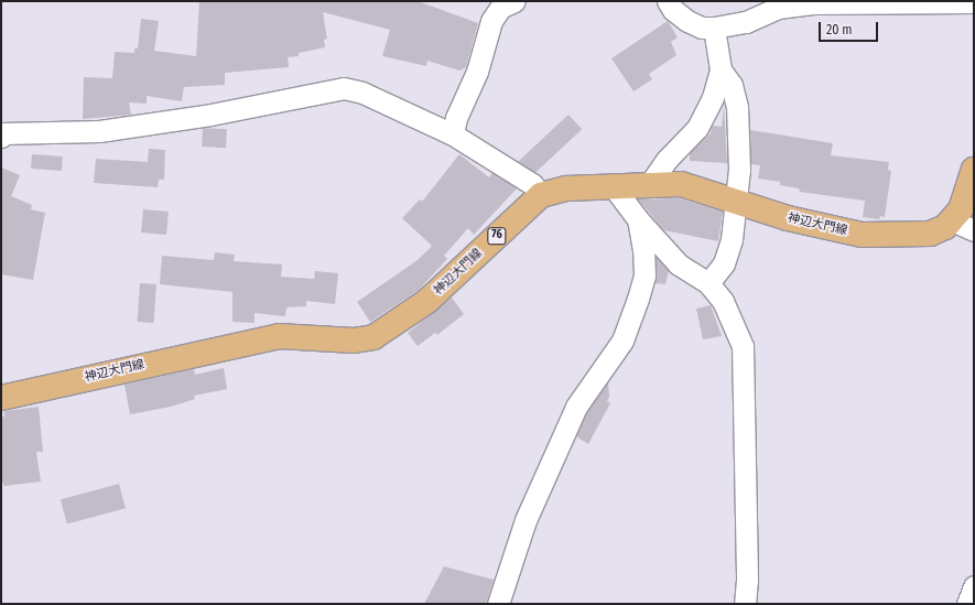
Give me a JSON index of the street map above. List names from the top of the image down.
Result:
{
  "streets": {
    "main road": ["神辺大門線", "76"]
  },
  "scale_bar": "20 m"
}
